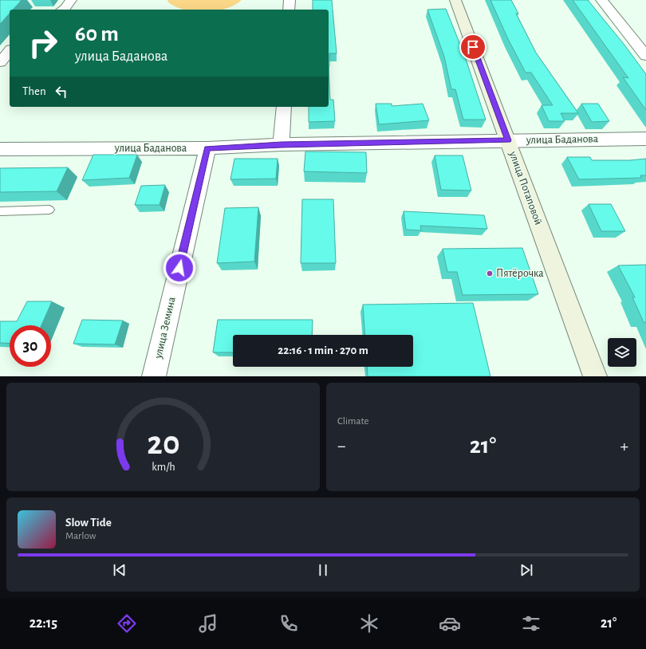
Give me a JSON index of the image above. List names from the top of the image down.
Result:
{
  "streets": {
    "main road": ["улица Потаповой"],
    "street": ["улица Баданова", "улица Земина"]
  },
  "crossings": [
    ["улица Баданова", "улица Потаповой"],
    ["улица Баданова", "улица Земина"]
  ],
  "places": ["Пятёрочка"],
  "page": {
    "turn": ["60 m", "улица Баданова"],
    "then": "Then",
    "limit": "30",
    "trip": "22:16 · 1 min · 270 m",
    "tile": "Climate",
    "heat": ["−", "21°", "+"],
    "song": ["Slow Tide", "Marlow"],
    "tabs": ["22:15", "21°"],
    "gauge": ["20", "km/h"]
  }
}
